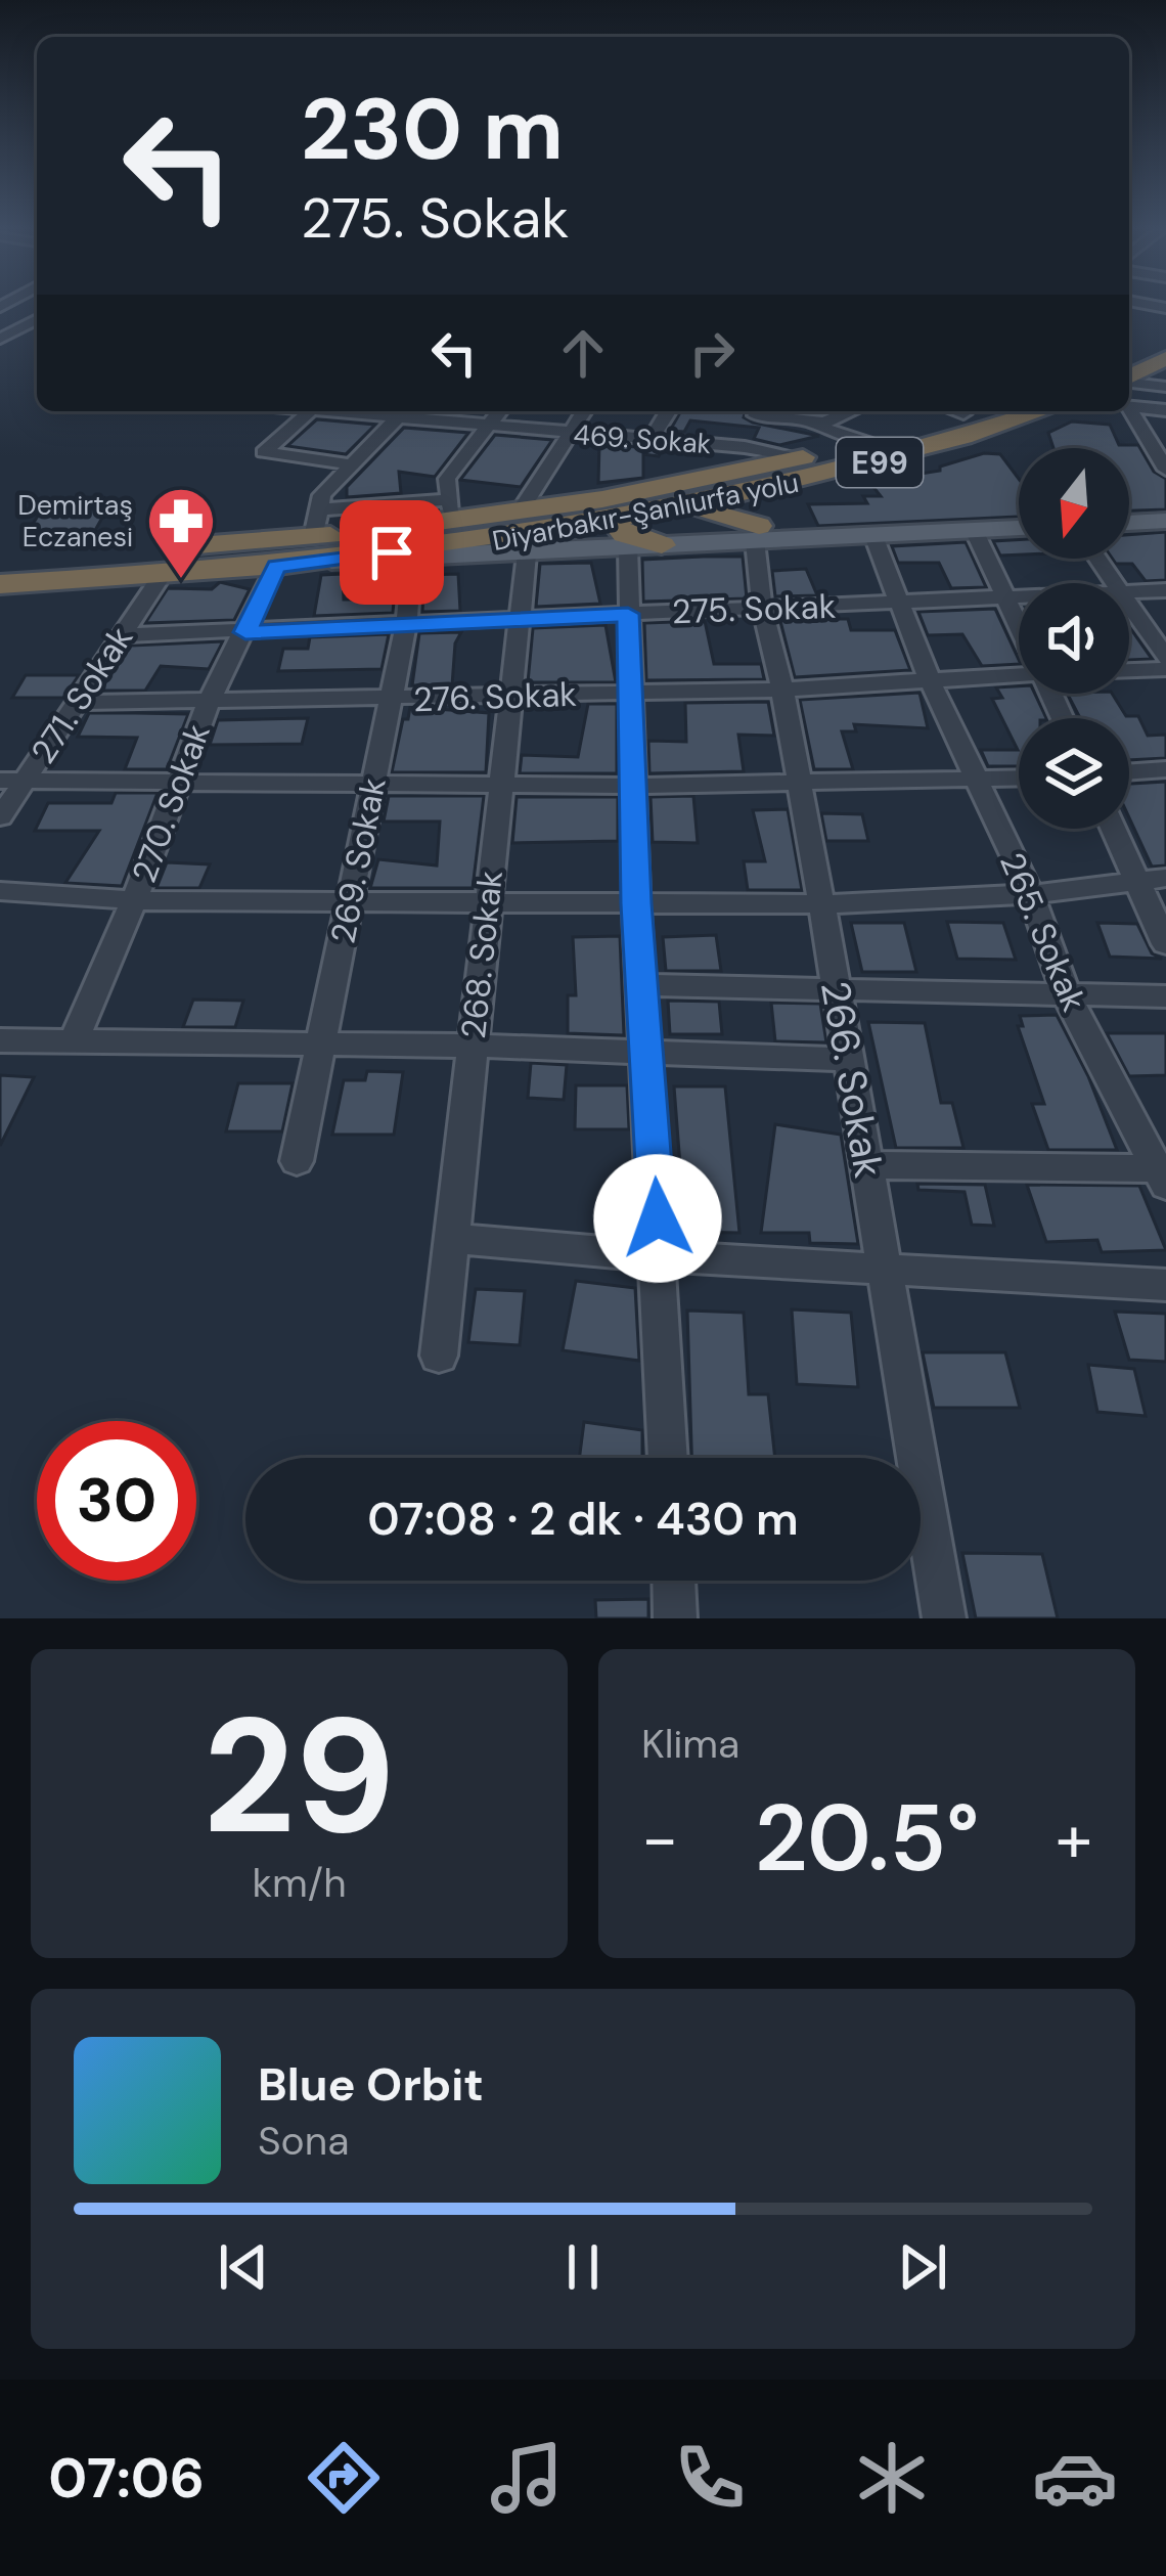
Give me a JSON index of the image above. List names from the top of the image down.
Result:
{
  "streets": {
    "highway": ["E99", "Diyarbakır-Şanlıurfa yolu"],
    "street": [
      "469. Sokak",
      "275. Sokak",
      "271. Sokak",
      "276. Sokak",
      "270. Sokak",
      "269. Sokak",
      "265. Sokak",
      "268. Sokak",
      "266. Sokak"
    ]
  },
  "crossings": [
    ["469. Sokak", "Diyarbakır-Şanlıurfa yolu"],
    ["Diyarbakır-Şanlıurfa yolu", "271. Sokak"],
    ["Diyarbakır-Şanlıurfa yolu", "270. Sokak"],
    ["275. Sokak", "271. Sokak"],
    ["275. Sokak", "270. Sokak"],
    ["275. Sokak", "269. Sokak"],
    ["275. Sokak", "265. Sokak"],
    ["275. Sokak", "268. Sokak"],
    ["275. Sokak", "266. Sokak"],
    ["271. Sokak", "276. Sokak"],
    ["276. Sokak", "270. Sokak"],
    ["276. Sokak", "269. Sokak"],
    ["276. Sokak", "265. Sokak"],
    ["276. Sokak", "268. Sokak"],
    ["276. Sokak", "266. Sokak"]
  ],
  "places": {
    "pharmacy": ["Demirtaş Eczanesi"]
  },
  "north": "bottom",
  "page": {
    "turn": ["230 m", "275. Sokak"],
    "limit": "30",
    "trip": "07:08 · 2 dk · 430 m",
    "tile": [
      ["29", "km/h"],
      "Klima"
    ],
    "heat": ["−", "20.5°", "+"],
    "song": ["Blue Orbit", "Sona"],
    "tabs": "07:06"
  }
}
